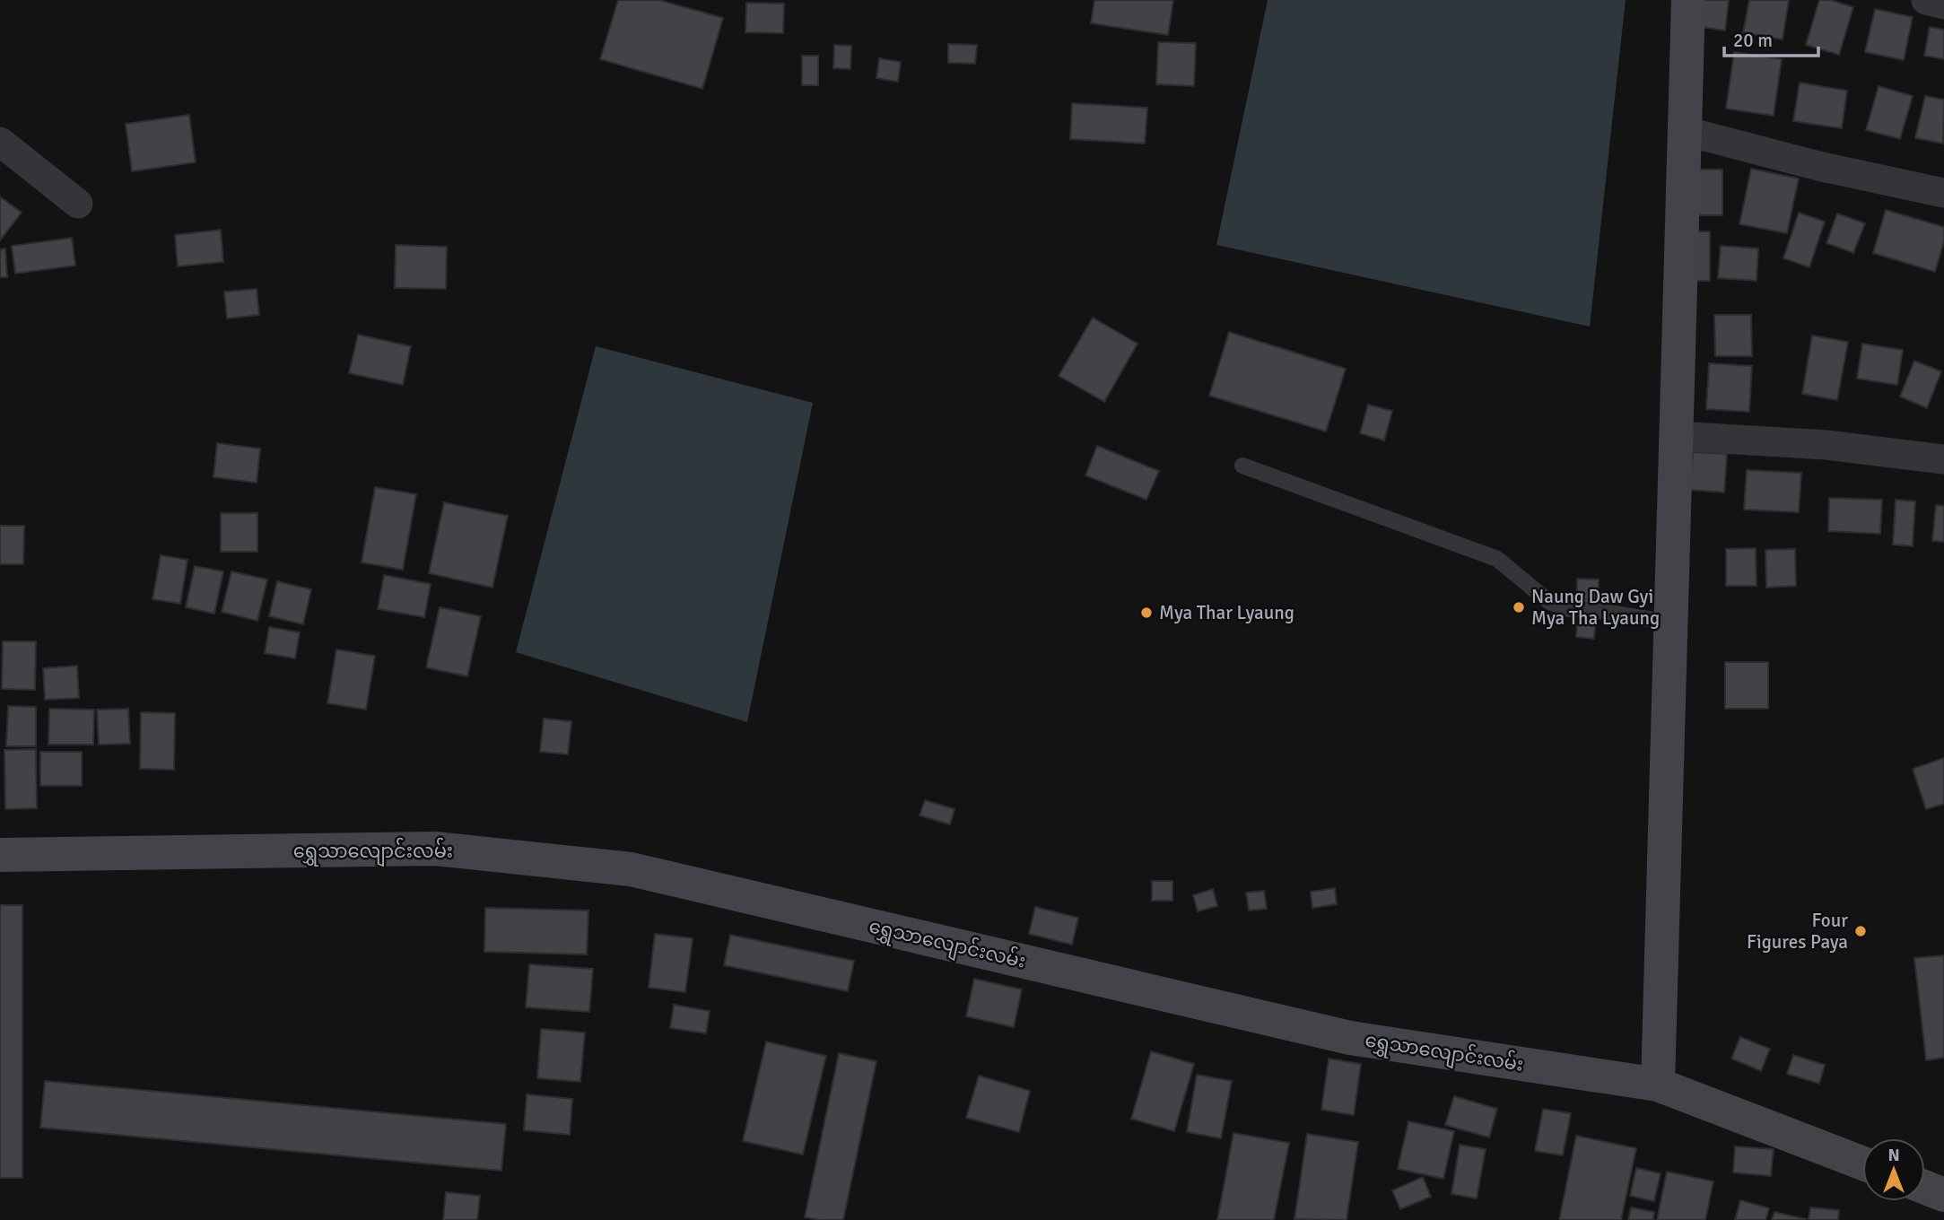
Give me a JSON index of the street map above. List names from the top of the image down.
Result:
{
  "streets": {
    "street": ["ရွှေသာလျောင်းလမ်း"]
  },
  "places": ["Naung Daw Gyi Mya Tha Lyaung", "Mya Thar Lyaung", "Four Figures Paya"],
  "scale_bar": "20 m",
  "north": "top"
}
